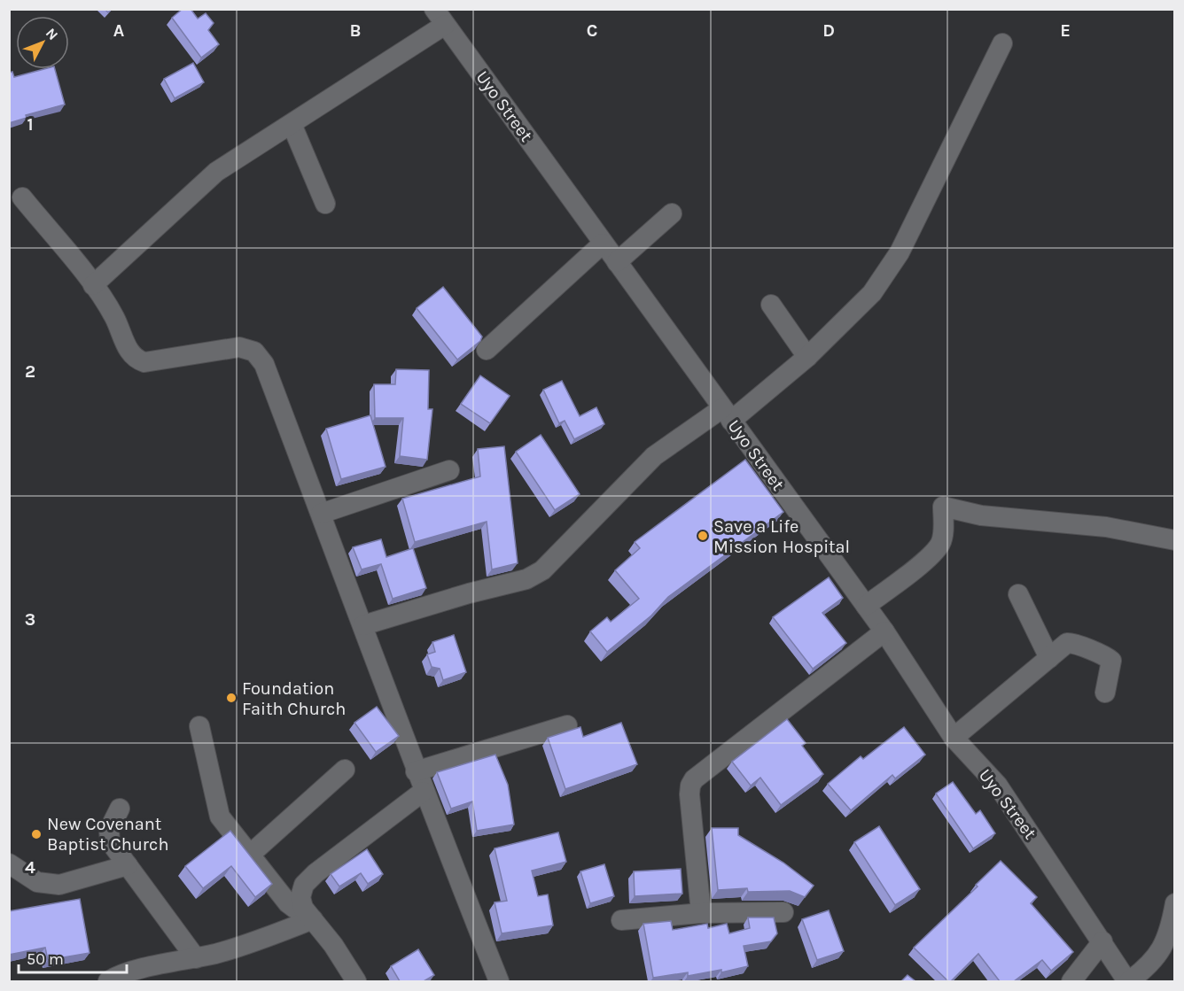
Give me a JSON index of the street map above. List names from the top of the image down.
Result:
{
  "streets": {
    "street": ["Uyo Street"]
  },
  "places": ["Save a Life Mission Hospital", "Foundation Faith Church", "New Covenant Baptist Church"],
  "scale_bar": "50 m",
  "north": "top right",
  "grid": {
    "columns": [
      "A",
      "B",
      "C",
      "D",
      "E"
    ],
    "rows": [
      "1",
      "2",
      "3",
      "4"
    ]
  }
}
